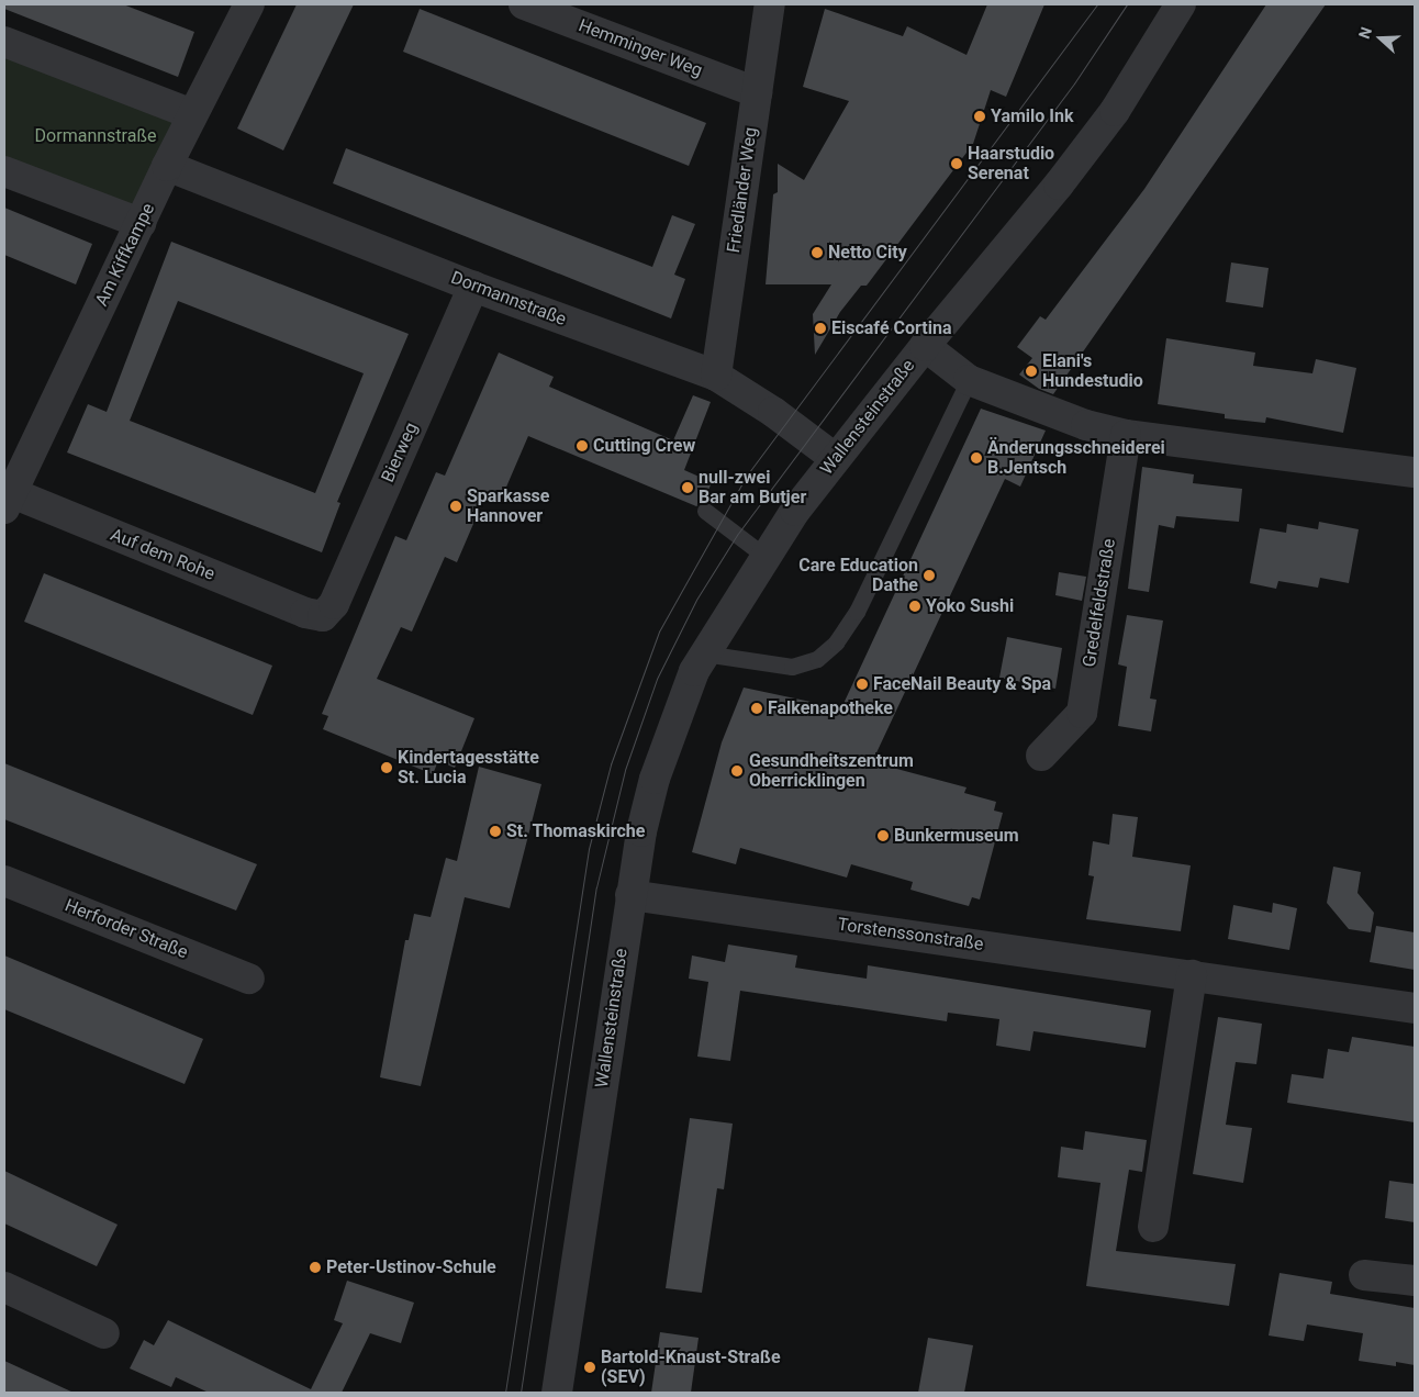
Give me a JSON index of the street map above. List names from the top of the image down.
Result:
{
  "streets": {
    "street": [
      "Hemminger Weg",
      "Friedländer Weg",
      "Am Kiffkampe",
      "Dormannstraße",
      "Wallensteinstraße",
      "Bierweg",
      "Auf dem Rohe",
      "Gredelfeldstraße",
      "Herforder Straße",
      "Torstenssonstraße"
    ]
  },
  "crossings": [
    ["Hemminger Weg", "Friedländer Weg"],
    ["Friedländer Weg", "Dormannstraße"],
    ["Am Kiffkampe", "Dormannstraße"],
    ["Am Kiffkampe", "Auf dem Rohe"],
    ["Dormannstraße", "Wallensteinstraße"],
    ["Dormannstraße", "Bierweg"],
    ["Wallensteinstraße", "Torstenssonstraße"],
    ["Bierweg", "Auf dem Rohe"]
  ],
  "parks": ["Dormannstraße"],
  "places": [
    "Yamilo Ink",
    "Haarstudio Serenat",
    "Netto City",
    "Eiscafé Cortina",
    "Elani's Hundestudio",
    "Cutting Crew",
    "Änderungsschneiderei B.Jentsch",
    "null-zwei Bar am Butjer",
    "Sparkasse Hannover",
    "Care Education Dathe",
    "Yoko Sushi",
    "FaceNail Beauty & Spa",
    "Falkenapotheke",
    "Kindertagesstätte St. Lucia",
    "Gesundheitszentrum Oberricklingen",
    "St. Thomaskirche",
    "Bunkermuseum",
    "Peter-Ustinov-Schule",
    "Bartold-Knaust-Straße (SEV)"
  ],
  "north": "left"
}
